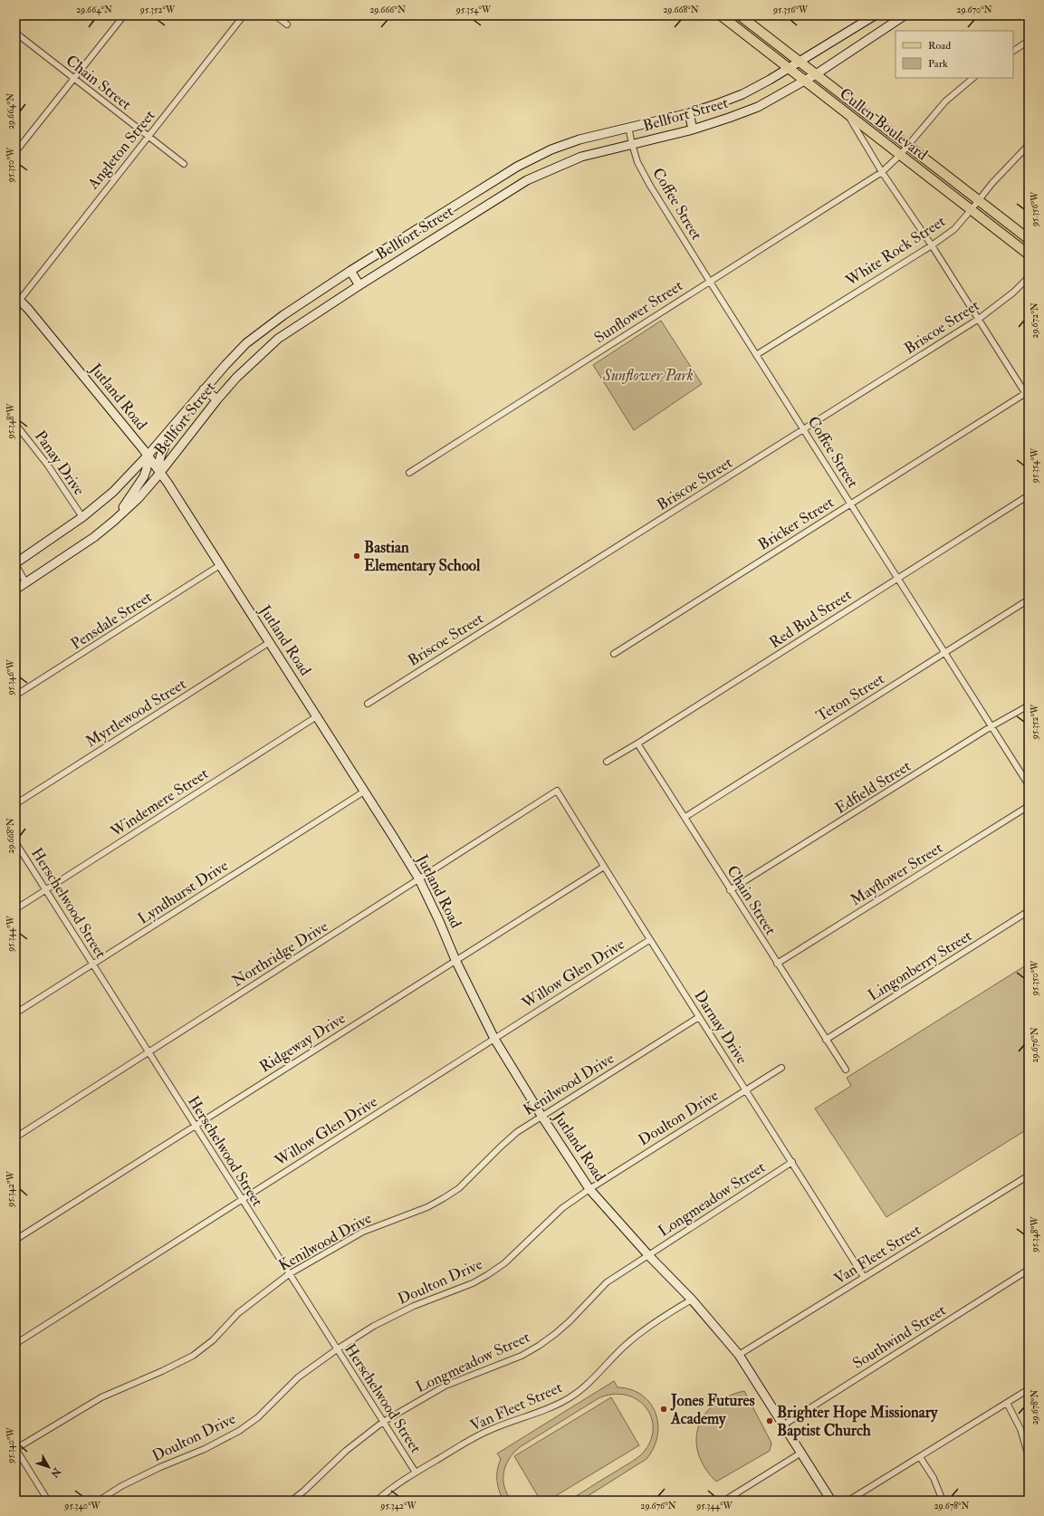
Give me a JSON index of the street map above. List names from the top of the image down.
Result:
{
  "streets": {
    "main road": ["Bellfort Street", "Cullen Boulevard", "Jutland Road"],
    "street": [
      "Chain Street",
      "Angleton Street",
      "Coffee Street",
      "White Rock Street",
      "Sunflower Street",
      "Briscoe Street",
      "Panay Drive",
      "Bricker Street",
      "Red Bud Street",
      "Pensdale Street",
      "Teton Street",
      "Myrtlewood Street",
      "Edfield Street",
      "Windemere Street",
      "Mayflower Street",
      "Lyndhurst Drive",
      "Herschelwood Street",
      "Northridge Drive",
      "Lingonberry Street",
      "Willow Glen Drive",
      "Darnay Drive",
      "Ridgeway Drive",
      "Kenilwood Drive",
      "Doulton Drive",
      "Longmeadow Street",
      "Van Fleet Street",
      "Southwind Street"
    ]
  },
  "crossings": [
    ["Chain Street", "Angleton Street"],
    ["Chain Street", "Red Bud Street"],
    ["Chain Street", "Teton Street"],
    ["Chain Street", "Edfield Street"],
    ["Chain Street", "Mayflower Street"],
    ["Chain Street", "Lingonberry Street"],
    ["Bellfort Street", "Cullen Boulevard"],
    ["Bellfort Street", "Coffee Street"],
    ["Bellfort Street", "Jutland Road"],
    ["Bellfort Street", "Panay Drive"],
    ["Cullen Boulevard", "White Rock Street"],
    ["Cullen Boulevard", "Sunflower Street"],
    ["Angleton Street", "Jutland Road"],
    ["Coffee Street", "White Rock Street"],
    ["Coffee Street", "Sunflower Street"],
    ["Coffee Street", "Briscoe Street"],
    ["Coffee Street", "Bricker Street"],
    ["Coffee Street", "Red Bud Street"],
    ["Coffee Street", "Teton Street"],
    ["Coffee Street", "Edfield Street"],
    ["Jutland Road", "Pensdale Street"],
    ["Jutland Road", "Myrtlewood Street"],
    ["Jutland Road", "Windemere Street"],
    ["Jutland Road", "Lyndhurst Drive"],
    ["Jutland Road", "Northridge Drive"],
    ["Jutland Road", "Willow Glen Drive"],
    ["Jutland Road", "Ridgeway Drive"],
    ["Jutland Road", "Kenilwood Drive"],
    ["Jutland Road", "Doulton Drive"],
    ["Jutland Road", "Longmeadow Street"],
    ["Jutland Road", "Van Fleet Street"],
    ["Jutland Road", "Southwind Street"],
    ["Windemere Street", "Herschelwood Street"],
    ["Lyndhurst Drive", "Herschelwood Street"],
    ["Herschelwood Street", "Northridge Drive"],
    ["Herschelwood Street", "Willow Glen Drive"],
    ["Herschelwood Street", "Ridgeway Drive"],
    ["Herschelwood Street", "Kenilwood Drive"],
    ["Herschelwood Street", "Doulton Drive"],
    ["Herschelwood Street", "Longmeadow Street"],
    ["Herschelwood Street", "Van Fleet Street"],
    ["Northridge Drive", "Darnay Drive"],
    ["Willow Glen Drive", "Darnay Drive"],
    ["Darnay Drive", "Ridgeway Drive"],
    ["Darnay Drive", "Kenilwood Drive"],
    ["Darnay Drive", "Doulton Drive"],
    ["Darnay Drive", "Longmeadow Street"],
    ["Darnay Drive", "Van Fleet Street"]
  ],
  "parks": ["Sunflower Park"],
  "places": ["Bastian Elementary School", "Jones Futures Academy", "Brighter Hope Missionary Baptist Church"],
  "legend": ["Road", "Park"],
  "north": "bottom right",
  "coordinates": [
    "29.664°N",
    "95.352°W",
    "29.666°N",
    "95.354°W",
    "29.668°N",
    "95.356°W",
    "29.670°N",
    "95.350°W",
    "29.672°N",
    "95.348°W",
    "95.346°W",
    "95.344°W",
    "29.676°N",
    "95.342°W",
    "29.678°N",
    "95.340°W"
  ]
}
